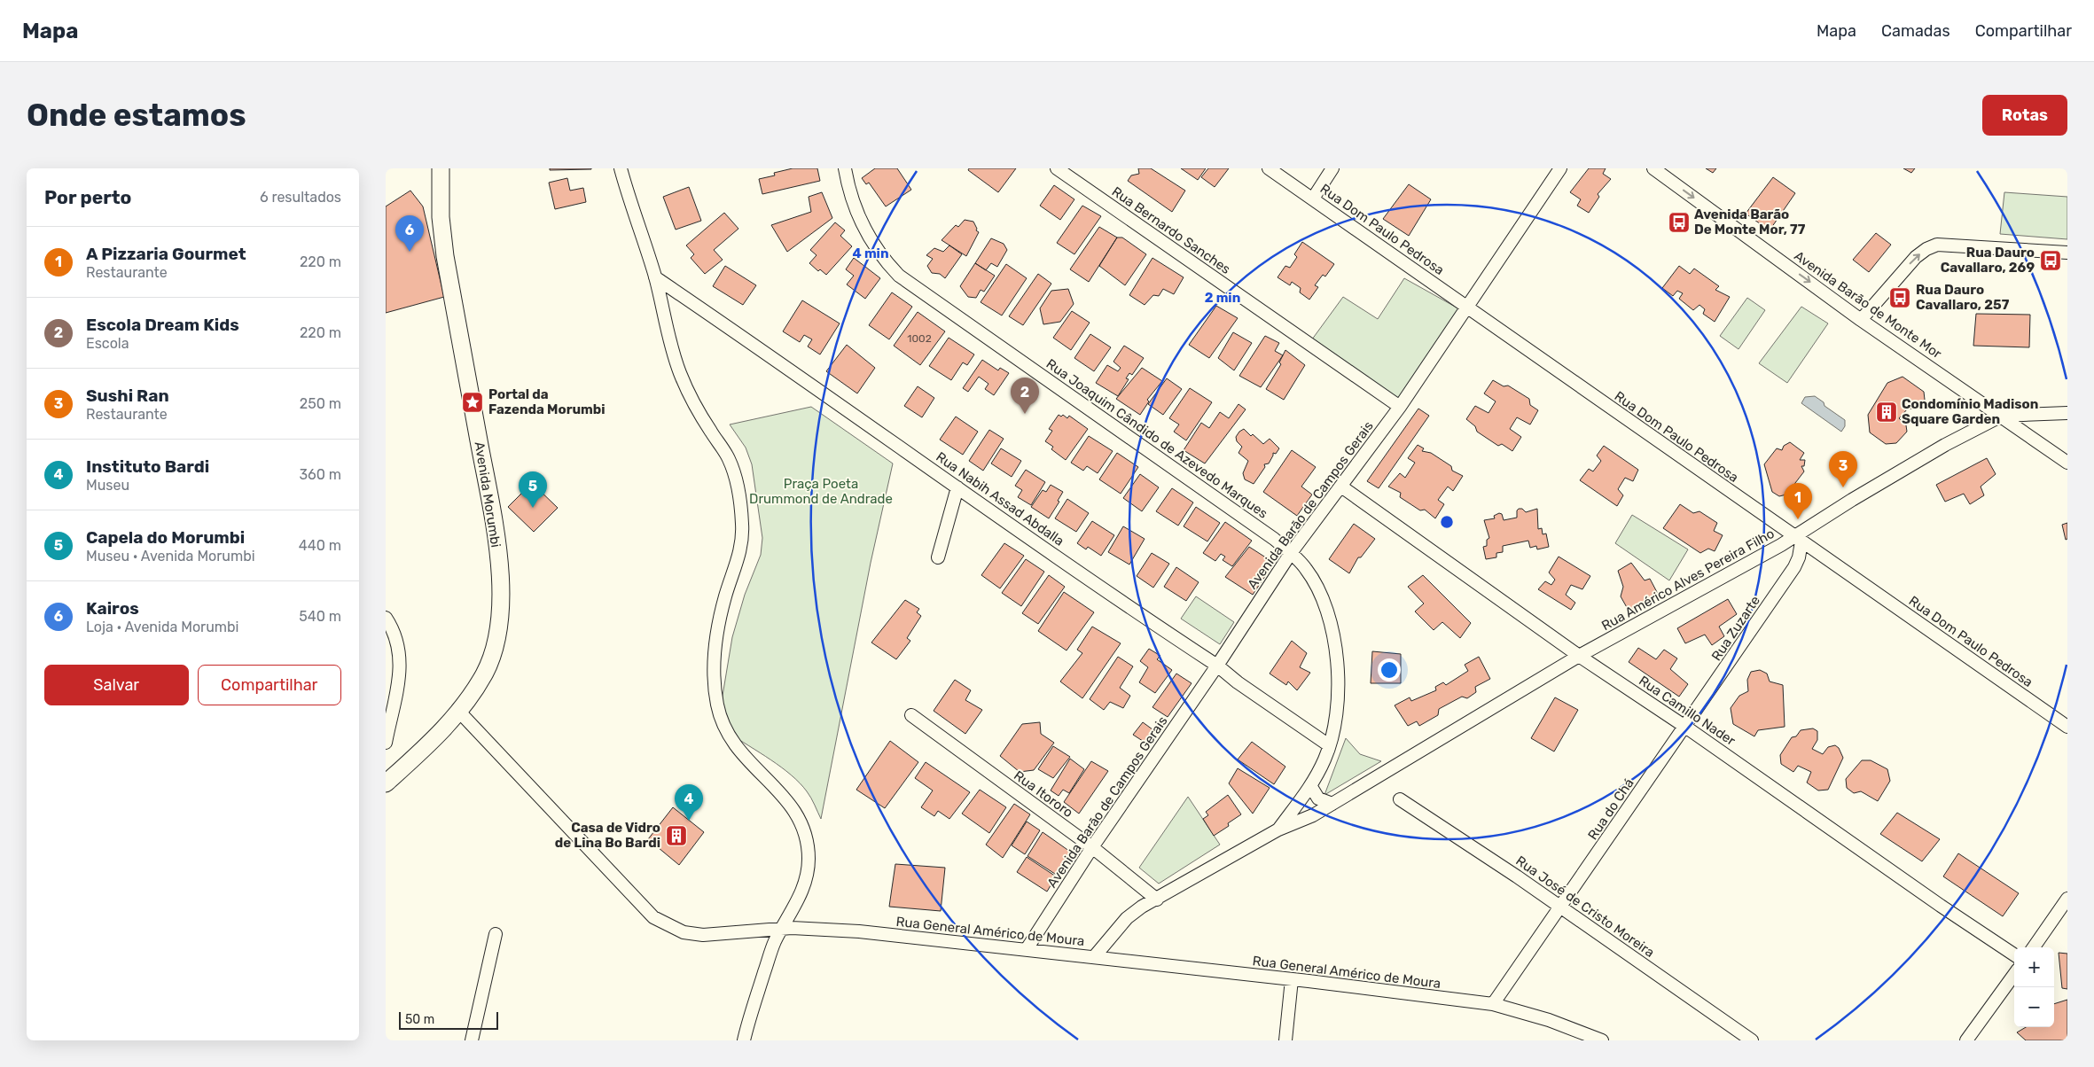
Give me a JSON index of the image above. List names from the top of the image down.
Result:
{
  "streets": {
    "main road": ["Avenida Morumbi"],
    "street": [
      "Rua Dom Paulo Pedrosa",
      "Rua Bernardo Sanches",
      "Avenida Barão de Monte Mor",
      "Rua Joaquim Cândido de Azevedo Marques",
      "Rua Nabih Assad Abdalla",
      "Avenida Barão de Campos Gerais",
      "Rua Américo Alves Pereira Filho",
      "Rua Zuzarte",
      "Rua Camillo Nader",
      "Rua Itororo",
      "Rua do Chá",
      "Rua José de Cristo Moreira",
      "Rua General Américo de Moura"
    ]
  },
  "crossings": [
    ["Rua Dom Paulo Pedrosa", "Avenida Barão de Campos Gerais"],
    ["Rua Dom Paulo Pedrosa", "Rua Américo Alves Pereira Filho"],
    ["Rua Dom Paulo Pedrosa", "Rua Zuzarte"],
    ["Rua Bernardo Sanches", "Avenida Barão de Campos Gerais"],
    ["Avenida Barão de Monte Mor", "Rua Américo Alves Pereira Filho"],
    ["Rua Joaquim Cândido de Azevedo Marques", "Rua Nabih Assad Abdalla"],
    ["Rua Joaquim Cândido de Azevedo Marques", "Avenida Barão de Campos Gerais"],
    ["Rua Joaquim Cândido de Azevedo Marques", "Rua Américo Alves Pereira Filho"],
    ["Rua Joaquim Cândido de Azevedo Marques", "Rua Itororo"],
    ["Rua Joaquim Cândido de Azevedo Marques", "Rua General Américo de Moura"],
    ["Avenida Morumbi", "Rua General Américo de Moura"],
    ["Rua Nabih Assad Abdalla", "Avenida Barão de Campos Gerais"],
    ["Avenida Barão de Campos Gerais", "Rua Camillo Nader"],
    ["Avenida Barão de Campos Gerais", "Rua Itororo"],
    ["Avenida Barão de Campos Gerais", "Rua General Américo de Moura"],
    ["Rua Américo Alves Pereira Filho", "Rua Zuzarte"],
    ["Rua Américo Alves Pereira Filho", "Rua Camillo Nader"],
    ["Rua Zuzarte", "Rua Camillo Nader"],
    ["Rua Zuzarte", "Rua do Chá"],
    ["Rua Camillo Nader", "Rua do Chá"],
    ["Rua do Chá", "Rua José de Cristo Moreira"],
    ["Rua do Chá", "Rua General Américo de Moura"]
  ],
  "one_way": ["Avenida Barão de Monte Mor"],
  "parks": ["Praça Poeta Drummond de Andrade"],
  "places": {
    "bus stop": ["Avenida Barão De Monte Mor, 77", "Rua Dauro Cavallaro, 269", "Rua Dauro Cavallaro, 257"],
    "place": ["Portal da Fazenda Morumbi"],
    "building": ["Condomínio Madison Square Garden", "Casa de Vidro de Lina Bo Bardi"]
  },
  "house_numbers": ["1002"],
  "scale_bar": "50 m",
  "page": {
    "header": "Mapa",
    "nav": ["Mapa", "Camadas", "Compartilhar"],
    "buttons": [
      "Rotas",
      ["Salvar", "Compartilhar"]
    ],
    "title": "Onde estamos",
    "heading": ["Por perto", "6 resultados"],
    "pins": [
      "6",
      "2",
      "3",
      "5",
      "1",
      "4"
    ],
    "list": [
      {
        "mark": "1",
        "name": "A Pizzaria Gourmet",
        "note": "Restaurante",
        "value": "220 m"
      },
      {
        "mark": "2",
        "name": "Escola Dream Kids",
        "note": "Escola",
        "value": "220 m"
      },
      {
        "mark": "3",
        "name": "Sushi Ran",
        "note": "Restaurante",
        "value": "250 m"
      },
      {
        "mark": "4",
        "name": "Instituto Bardi",
        "note": "Museu",
        "value": "360 m"
      },
      {
        "mark": "5",
        "name": "Capela do Morumbi",
        "note": "Museu · Avenida Morumbi",
        "value": "440 m"
      },
      {
        "mark": "6",
        "name": "Kairos",
        "note": "Loja · Avenida Morumbi",
        "value": "540 m"
      }
    ],
    "map_buttons": ["+", "−"],
    "scale": "50 m"
  },
  "rings": ["4 min", "2 min"]
}
